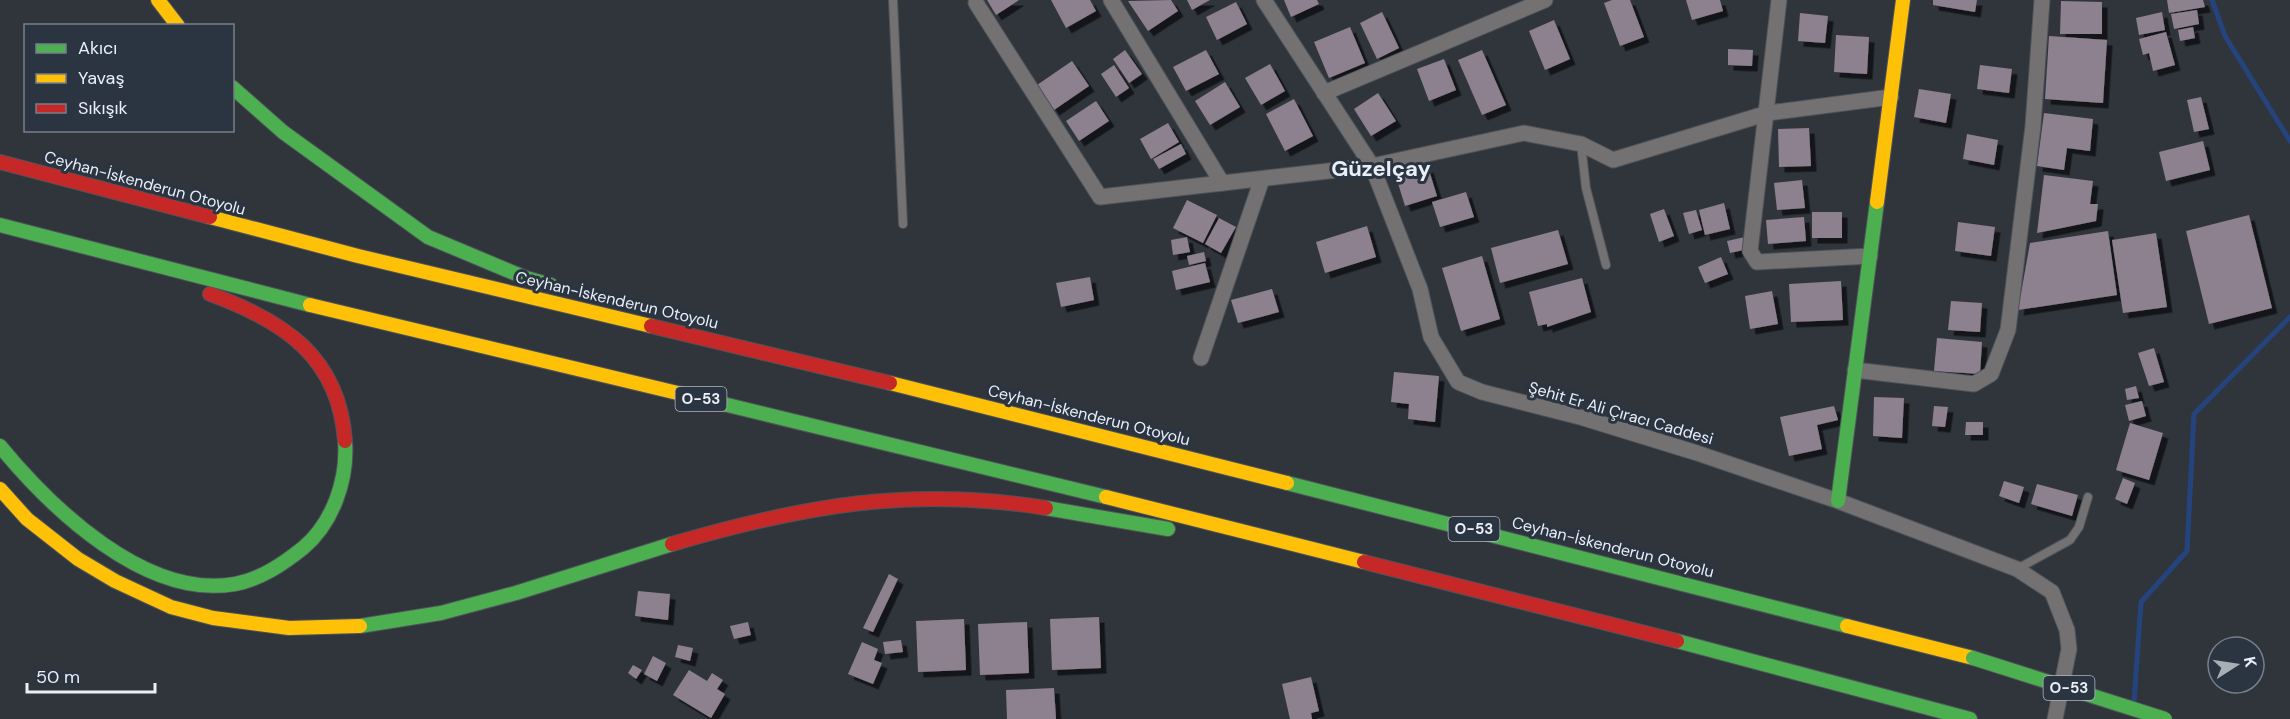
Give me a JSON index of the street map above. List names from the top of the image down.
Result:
{
  "streets": {
    "main road": ["Ceyhan-İskenderun Otoyolu", "O-53"],
    "street": ["Şehit Er Ali Çıracı Caddesi"]
  },
  "districts": ["Güzelçay"],
  "legend": ["Akıcı", "Yavaş", "Sıkışık"],
  "scale_bar": "50 m",
  "north": "right"
}
